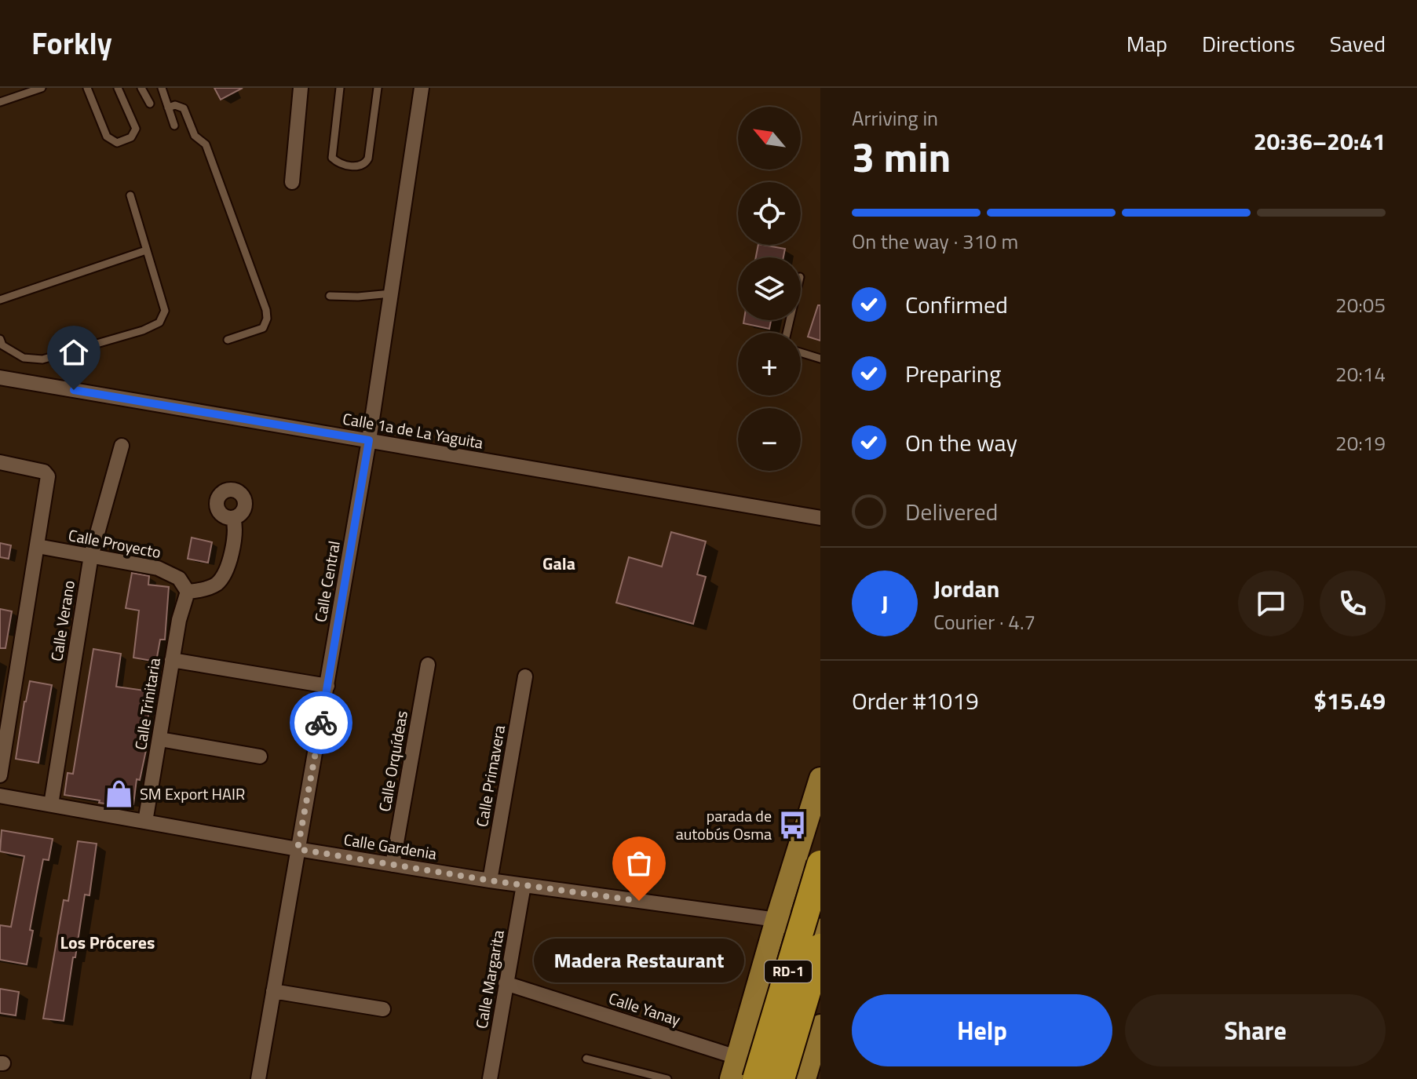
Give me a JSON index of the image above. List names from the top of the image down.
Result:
{
  "streets": {
    "highway": ["RD-1"],
    "street": [
      "Calle 1a de La Yaguita",
      "Calle Proyecto",
      "Calle Central",
      "Calle Verano",
      "Calle Trinitaria",
      "Calle Orquídeas",
      "Calle Primavera",
      "Calle Gardenia",
      "Calle Margarita",
      "Calle Yanay"
    ]
  },
  "crossings": [
    ["Calle 1a de La Yaguita", "Calle Central"],
    ["Calle Proyecto", "Calle Verano"],
    ["Calle Proyecto", "Calle Trinitaria"],
    ["Calle Central", "Calle Gardenia"],
    ["Calle Verano", "Calle Gardenia"],
    ["Calle Trinitaria", "Calle Gardenia"],
    ["Calle Orquídeas", "Calle Gardenia"],
    ["Calle Primavera", "Calle Gardenia"],
    ["Calle Gardenia", "Calle Margarita"],
    ["Calle Margarita", "Calle Yanay"]
  ],
  "districts": ["Gala", "Los Próceres"],
  "places": {
    "shop": ["SM Export HAIR"],
    "bus stop": ["parada de autobús Osma"],
    "other": ["Madera Restaurant"]
  },
  "north": "top left",
  "page": {
    "header": "Forkly",
    "nav": ["Map", "Directions", "Saved"],
    "heading": ["3 min", "Arriving in", "20:36–20:41"],
    "panel": [
      "Jordan",
      "Courier · 4.7",
      "Order #1019",
      "$15.49"
    ],
    "map_buttons": ["+", "−"],
    "bar": "On the way · 310 m",
    "list": [
      ["Confirmed", "20:05"],
      ["Preparing", "20:14"],
      ["On the way", "20:19"],
      "Delivered"
    ],
    "round": "J",
    "bubble": "Madera Restaurant",
    "buttons": ["Help", "Share"]
  }
}
